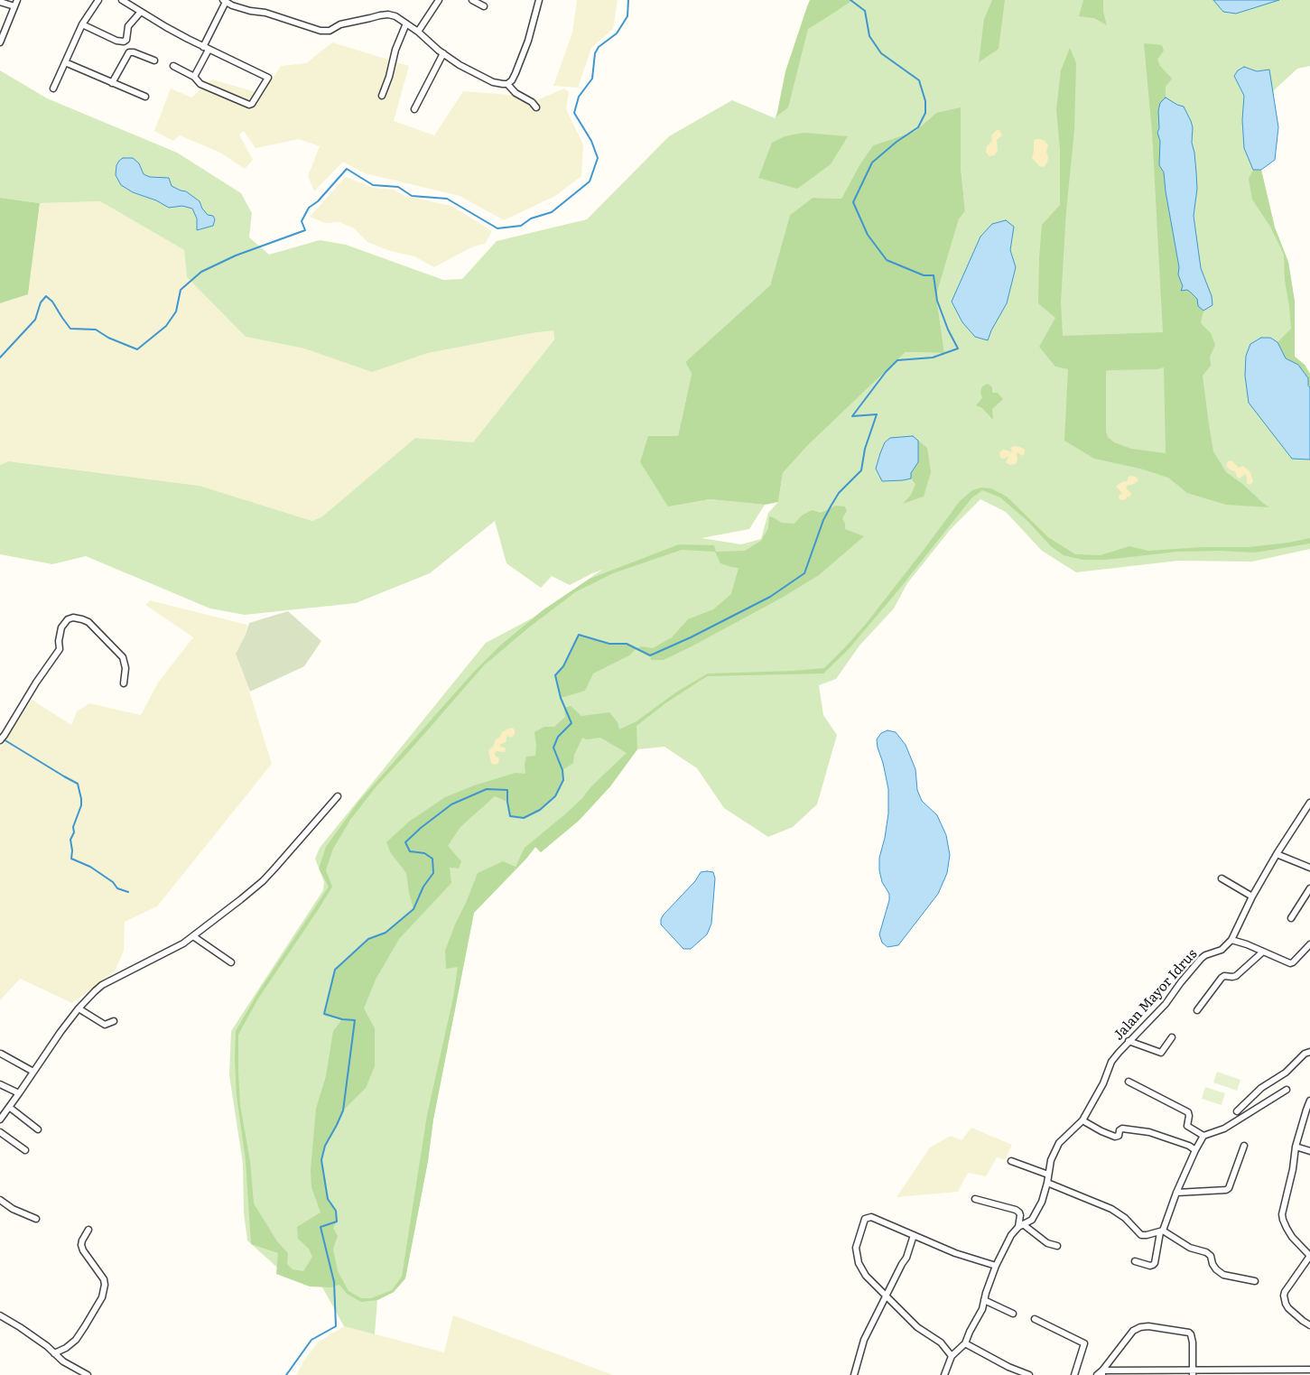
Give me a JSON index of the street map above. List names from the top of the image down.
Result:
{
  "streets": {
    "street": ["Jalan Mayor Idrus"]
  }
}
